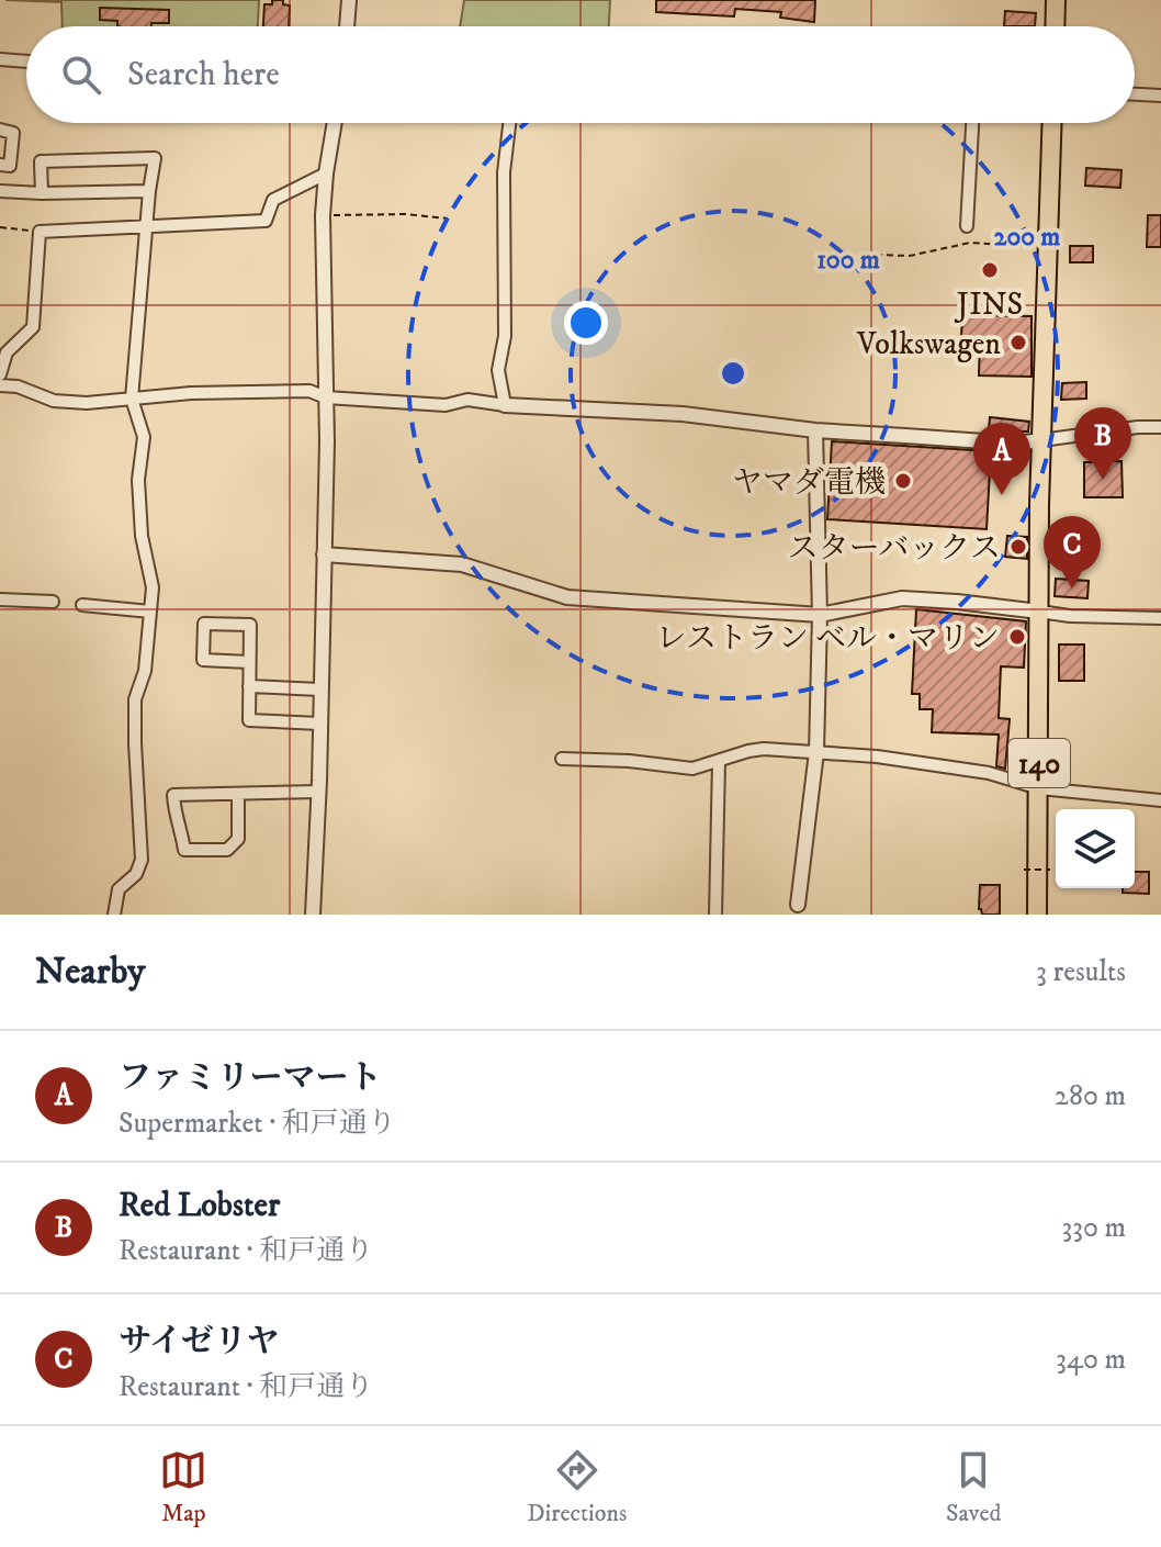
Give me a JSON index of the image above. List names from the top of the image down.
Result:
{
  "streets": {
    "highway": ["140"]
  },
  "places": [
    "JINS",
    "Volkswagen",
    "ヤマダ電機",
    "スターバックス",
    "レストラン ベル・マリン"
  ],
  "page": {
    "search": "Search here",
    "pins": ["B", "A", "C"],
    "heading": ["Nearby", "3 results"],
    "list": [
      {
        "mark": "A",
        "name": "ファミリーマート",
        "note": "Supermarket · 和戸通り",
        "value": "280 m"
      },
      {
        "mark": "B",
        "name": "Red Lobster",
        "note": "Restaurant · 和戸通り",
        "value": "330 m"
      },
      {
        "mark": "C",
        "name": "サイゼリヤ",
        "note": "Restaurant · 和戸通り",
        "value": "340 m"
      }
    ],
    "nav": ["Map", "Directions", "Saved"]
  },
  "rings": ["200 m", "100 m"]
}
